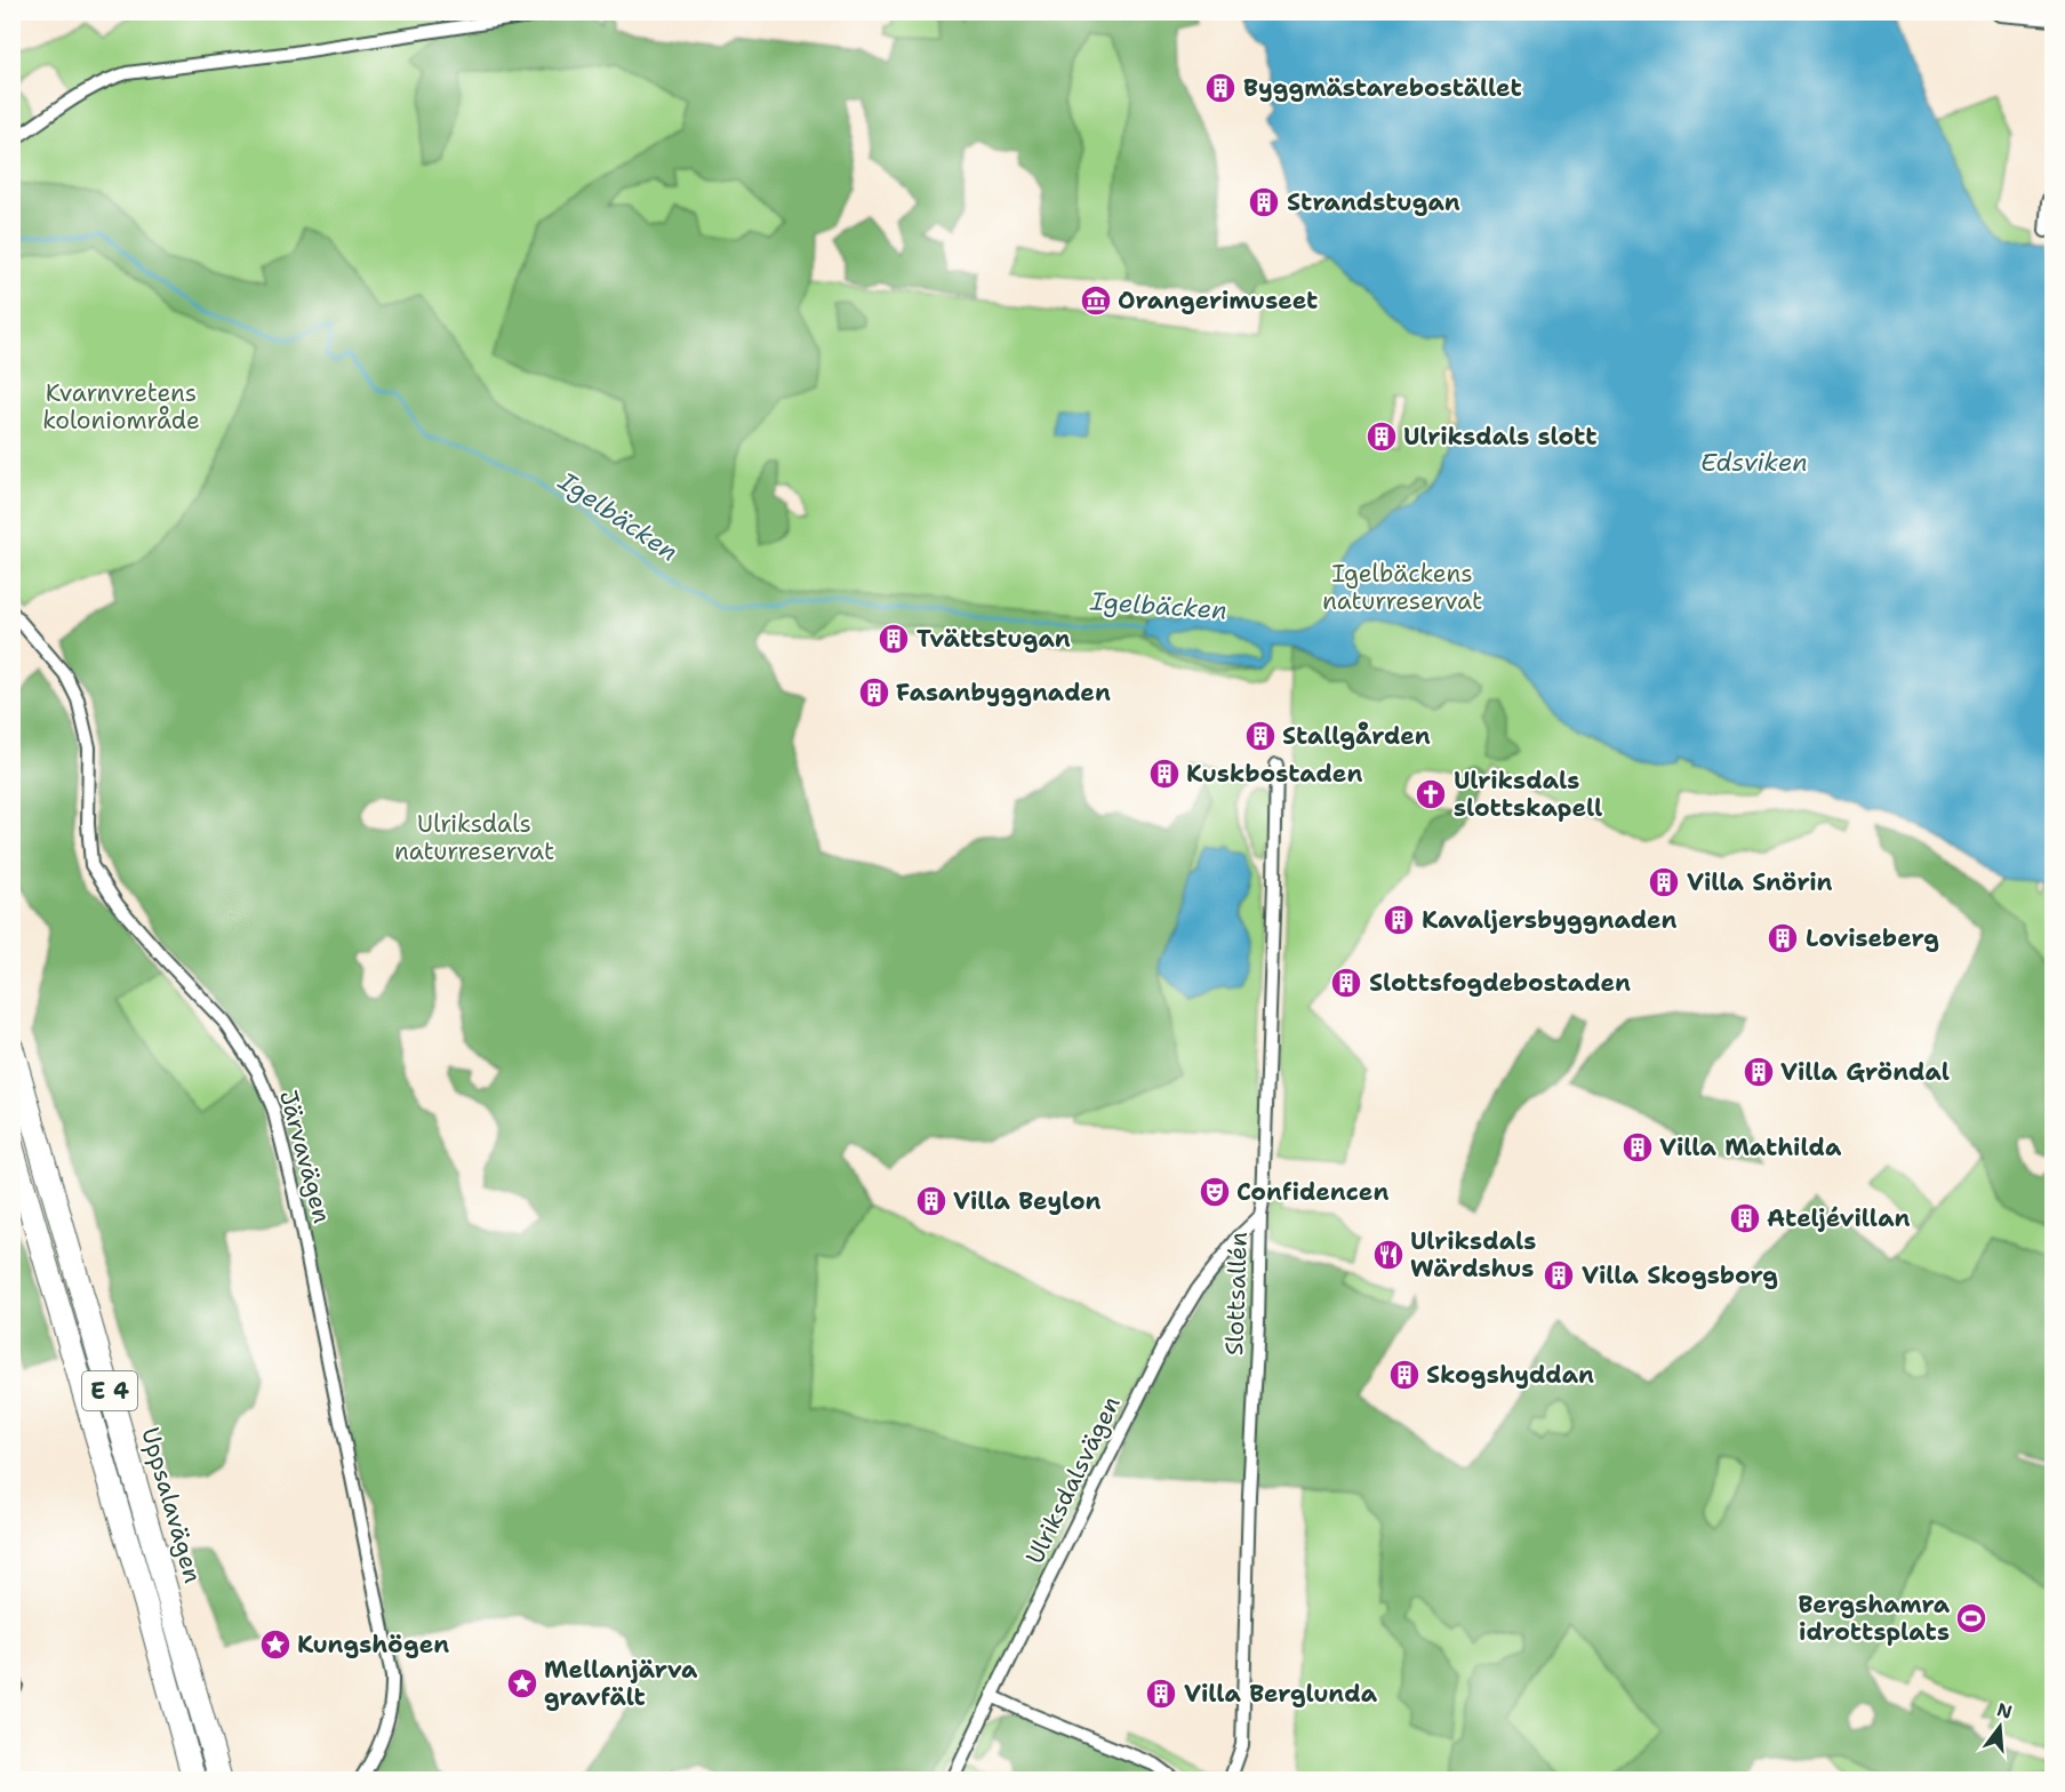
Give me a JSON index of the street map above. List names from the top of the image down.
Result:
{
  "streets": {
    "highway": ["E 4", "Uppsalavägen"],
    "street": ["Järvavägen", "Slottsallén", "Ulriksdalsvägen"]
  },
  "crossings": [
    ["Slottsallén", "Ulriksdalsvägen"]
  ],
  "water": ["Edsviken", "Igelbäcken"],
  "parks": ["Kvarnvretens koloniområde", "Igelbäckens naturreservat", "Ulriksdals naturreservat"],
  "places": {
    "building": [
      "Byggmästarebostället",
      "Strandstugan",
      "Ulriksdals slott",
      "Tvättstugan",
      "Fasanbyggnaden",
      "Stallgården",
      "Kuskbostaden",
      "Villa Snörin",
      "Kavaljersbyggnaden",
      "Loviseberg",
      "Slottsfogdebostaden",
      "Villa Gröndal",
      "Villa Mathilda",
      "Villa Beylon",
      "Ateljévillan",
      "Villa Skogsborg",
      "Skogshyddan",
      "Villa Berglunda"
    ],
    "museum": ["Orangerimuseet"],
    "church": ["Ulriksdals slottskapell"],
    "theatre": ["Confidencen"],
    "restaurant": ["Ulriksdals Wärdshus"],
    "sports": ["Bergshamra idrottsplats"],
    "place": ["Kungshögen", "Mellanjärva gravfält"]
  },
  "north": "top"
}
